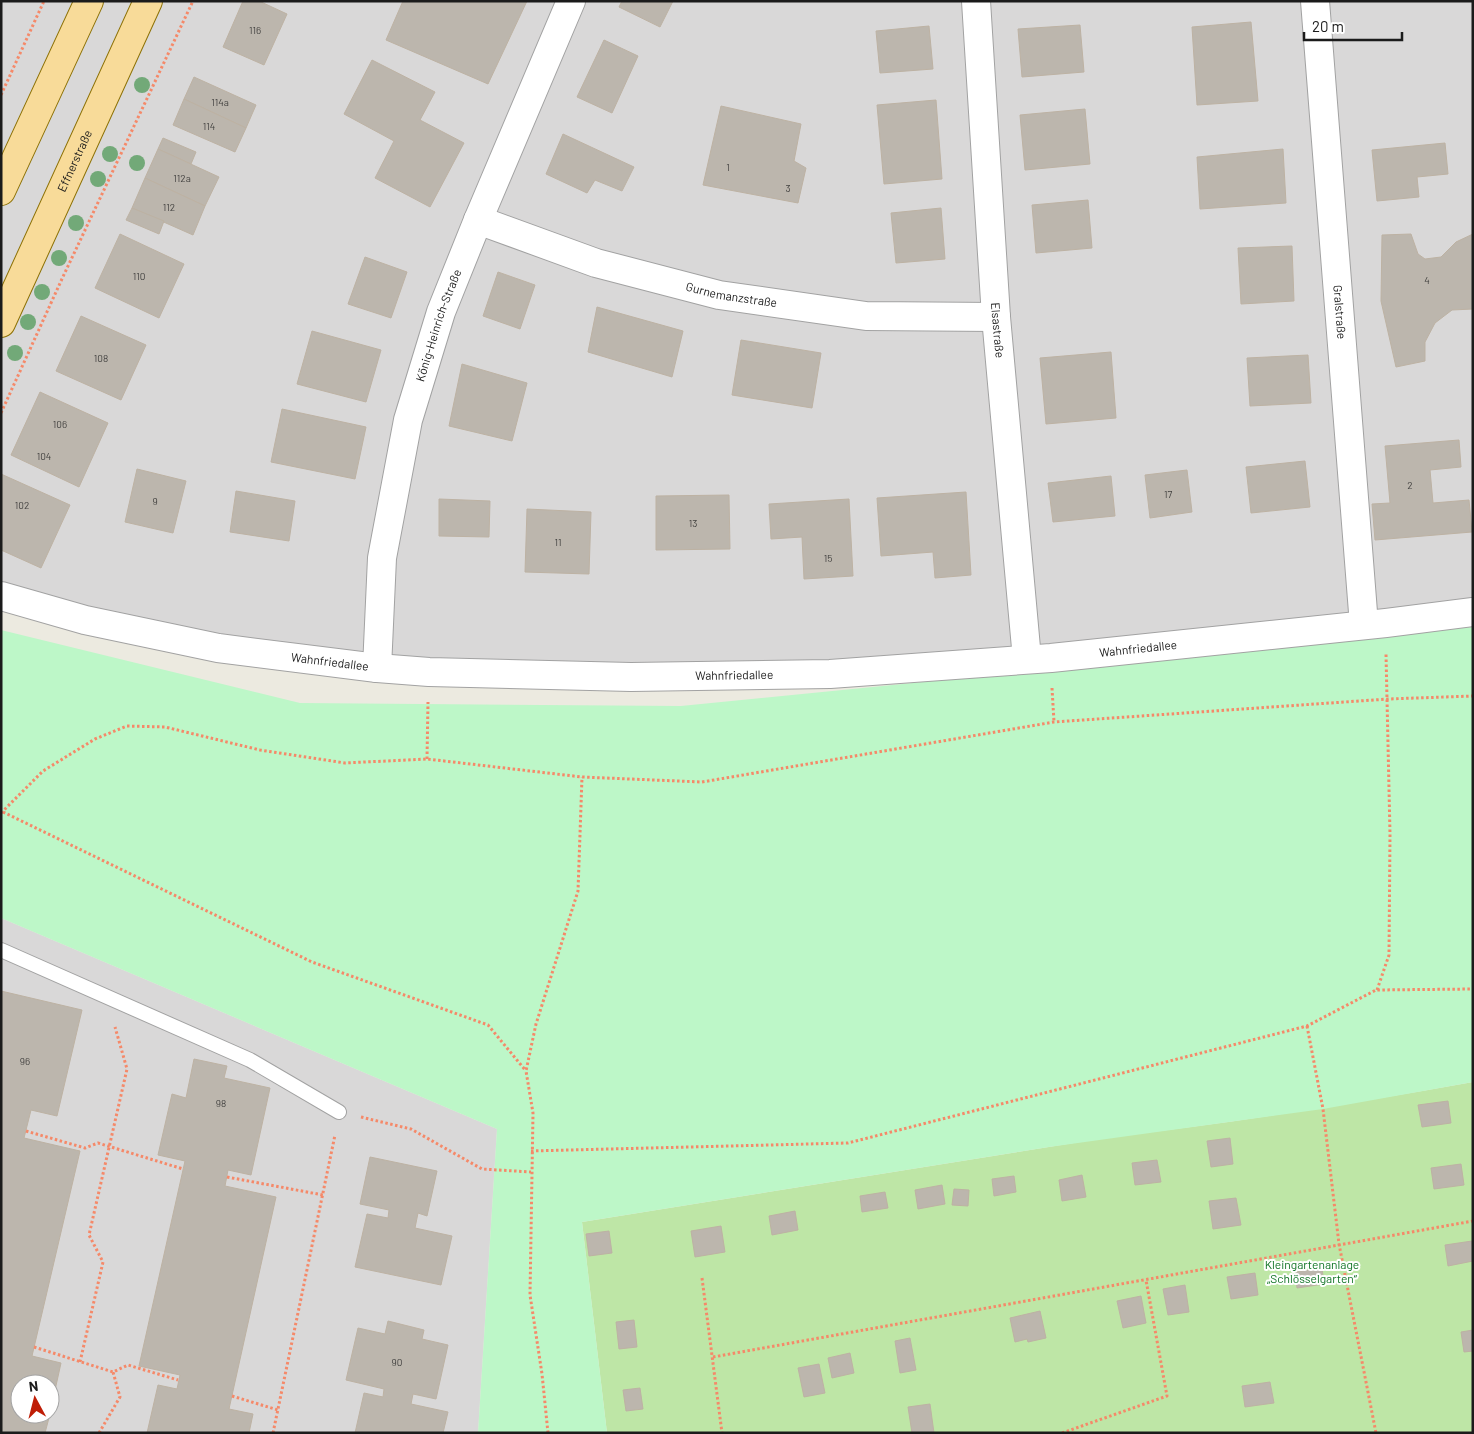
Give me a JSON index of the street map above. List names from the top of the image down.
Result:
{
  "streets": {
    "main road": ["Effnerstraße"],
    "street": [
      "Gurnemanzstraße",
      "Gralstraße",
      "König-Heinrich-Straße",
      "Elsastraße",
      "Wahnfriedallee"
    ]
  },
  "crossings": [
    ["Gurnemanzstraße", "König-Heinrich-Straße"],
    ["Gurnemanzstraße", "Elsastraße"],
    ["Gralstraße", "Wahnfriedallee"],
    ["König-Heinrich-Straße", "Wahnfriedallee"],
    ["Elsastraße", "Wahnfriedallee"]
  ],
  "parks": ["Kleingartenanlage „Schlösselgarten“"],
  "house_numbers": [
    "116",
    "114a",
    "114",
    "1",
    "112a",
    "3",
    "112",
    "110",
    "4",
    "108",
    "106",
    "104",
    "2",
    "17",
    "9",
    "102",
    "13",
    "11",
    "15",
    "96",
    "98",
    "90"
  ],
  "scale_bar": "20 m",
  "north": "top"
}
